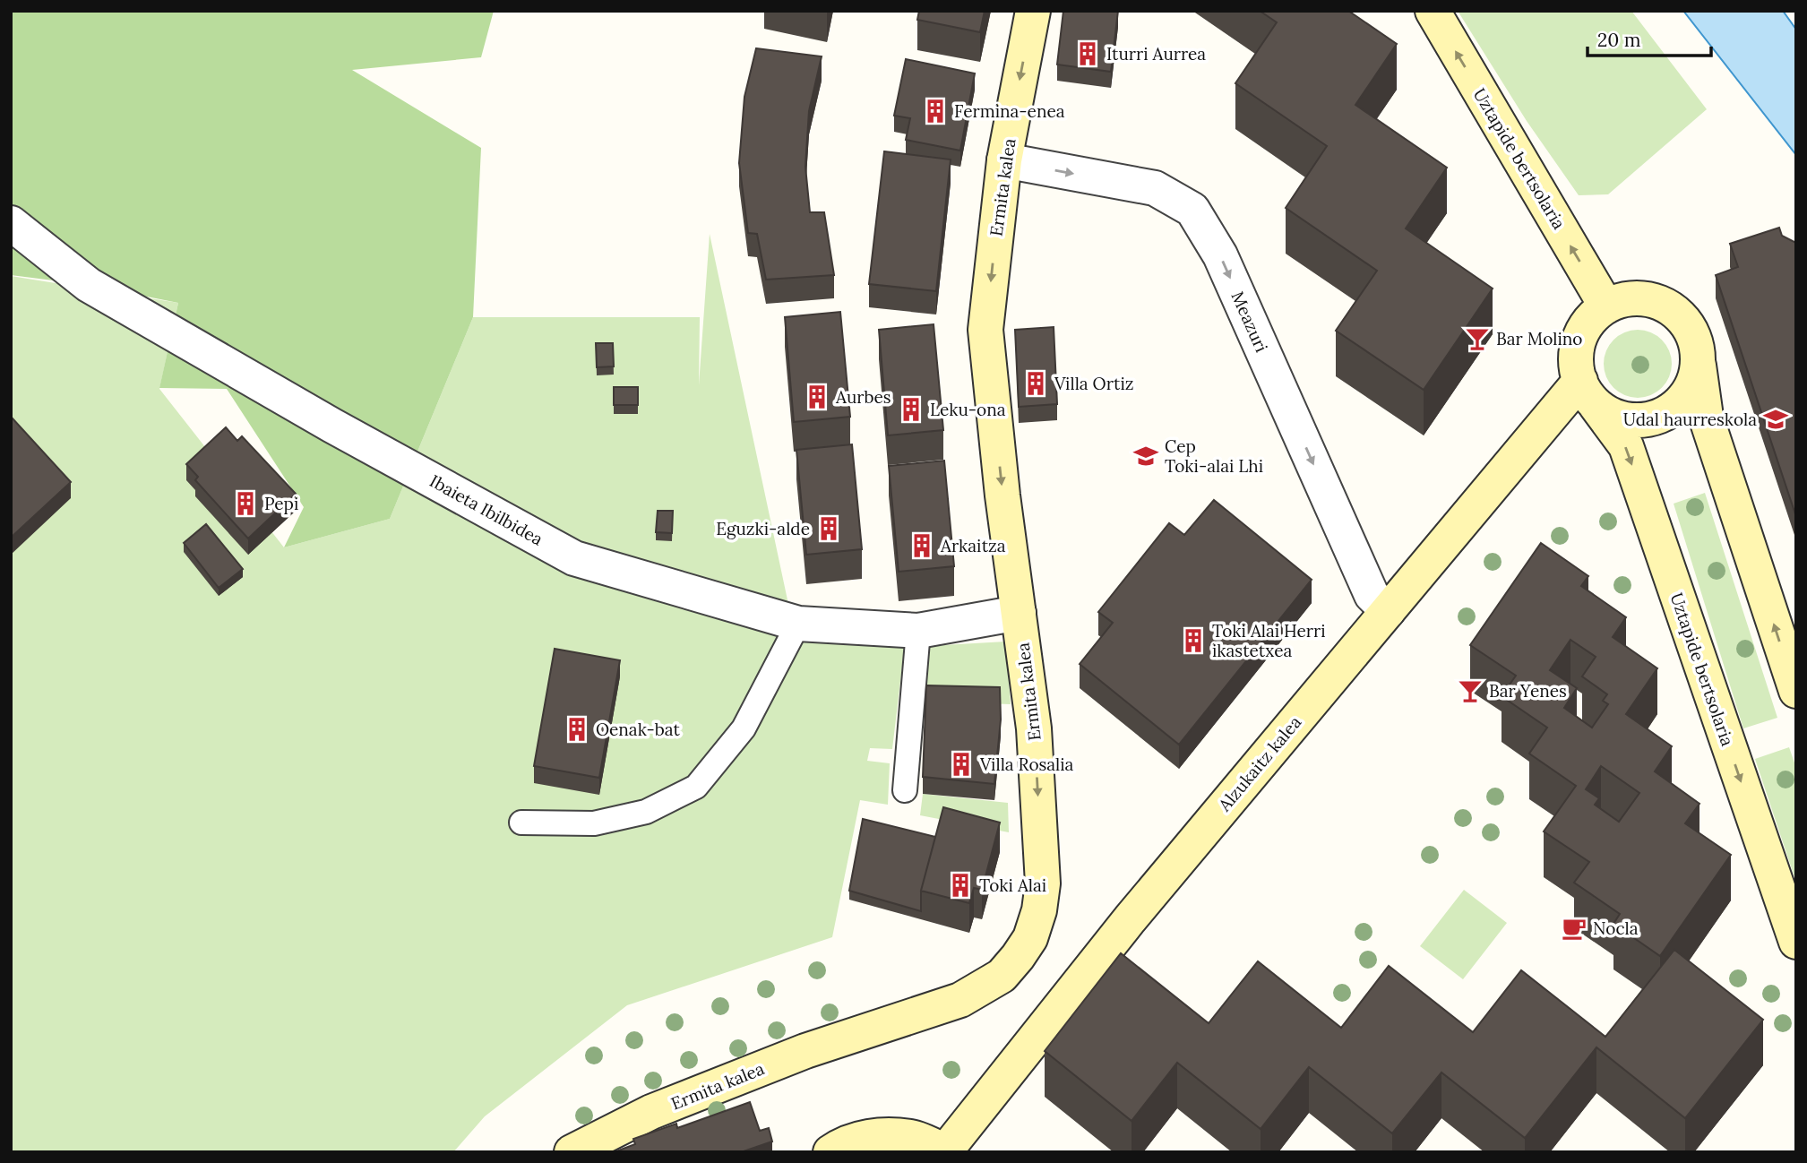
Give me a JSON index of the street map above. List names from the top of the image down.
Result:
{
  "streets": {
    "street": [
      "Uztapide bertsolaria",
      "Ermita kalea",
      "Meazuri",
      "Ibaieta Ibilbidea",
      "Alzukaitz kalea"
    ]
  },
  "crossings": [
    ["Uztapide bertsolaria", "Alzukaitz kalea"],
    ["Ermita kalea", "Meazuri"],
    ["Ermita kalea", "Ibaieta Ibilbidea"],
    ["Meazuri", "Alzukaitz kalea"]
  ],
  "one_way": ["Ermita kalea", "Meazuri"],
  "places": {
    "building": [
      "Iturri Aurrea",
      "Fermina-enea",
      "Villa Ortiz",
      "Aurbes",
      "Leku-ona",
      "Pepi",
      "Eguzki-alde",
      "Arkaitza",
      "Toki Alai Herri ikastetxea",
      "Oenak-bat",
      "Villa Rosalia",
      "Toki Alai"
    ],
    "bar": ["Bar Molino", "Bar Yenes"],
    "school or university": ["Udal haurreskola", "Cep Toki-alai Lhi"],
    "cafe": ["Nocla"]
  },
  "scale_bar": "20 m"
}
